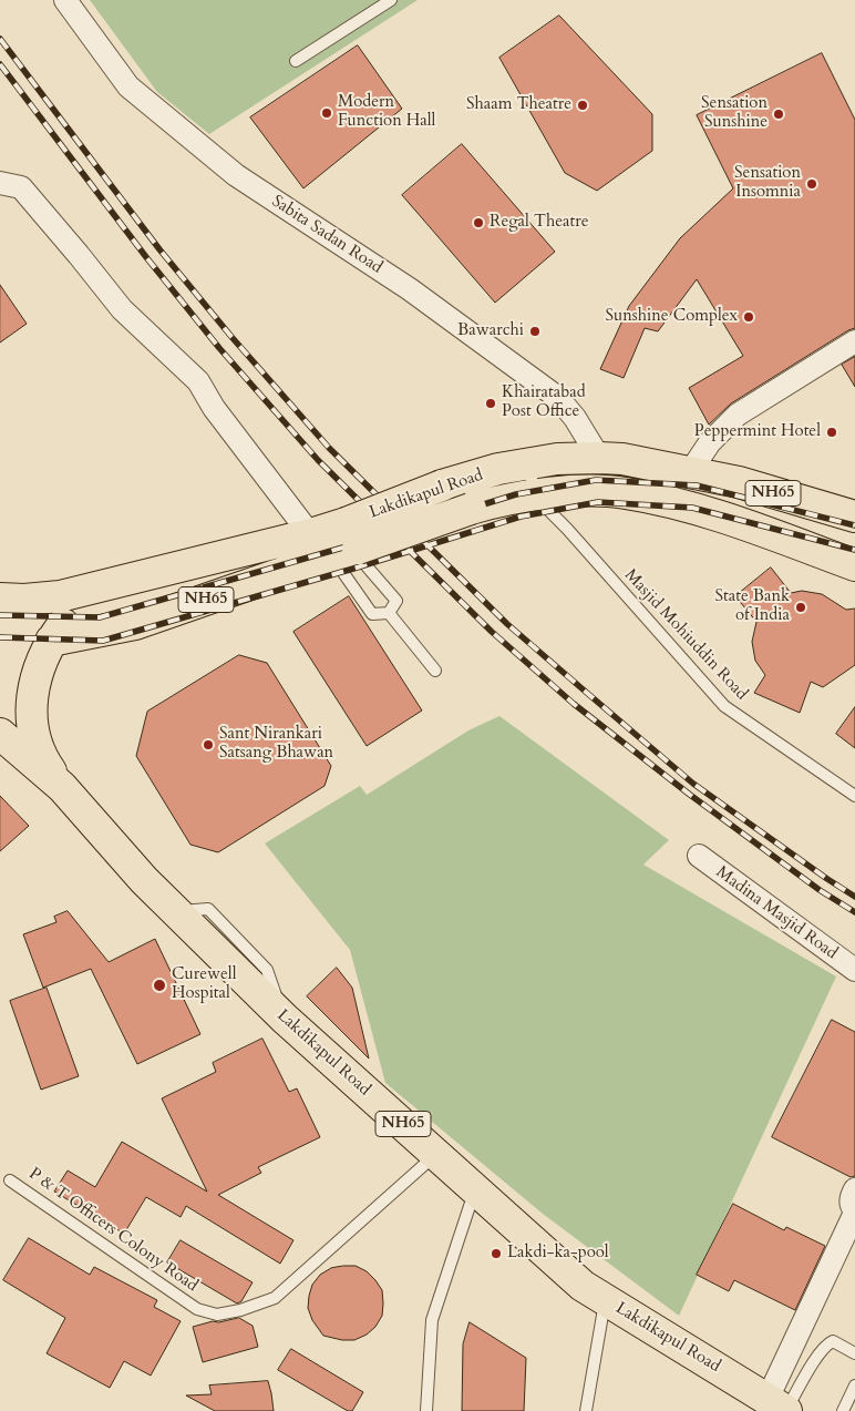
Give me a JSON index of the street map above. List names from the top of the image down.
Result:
{
  "streets": {
    "highway": ["NH65", "Lakdikapul Road"],
    "street": ["Sabita Sadan Road", "Madina Masjid Road"],
    "lane": ["Masjid Mohiuddin Road", "P & T Officers Colony Road"]
  },
  "crossings": [
    ["Sabita Sadan Road", "Lakdikapul Road"],
    ["NH65", "Lakdikapul Road"],
    ["Lakdikapul Road", "Masjid Mohiuddin Road"],
    ["Lakdikapul Road", "P & T Officers Colony Road"]
  ],
  "places": [
    "Shaam Theatre",
    "Modern Function Hall",
    "Sensation Sunshine",
    "Sensation Insomnia",
    "Regal Theatre",
    "Sunshine Complex",
    "Bawarchi",
    "Khairatabad Post Office",
    "Peppermint Hotel",
    "State Bank of India",
    "Sant Nirankari Satsang Bhawan",
    "Curewell Hospital",
    "Lakdi-ka-pool"
  ]
}
